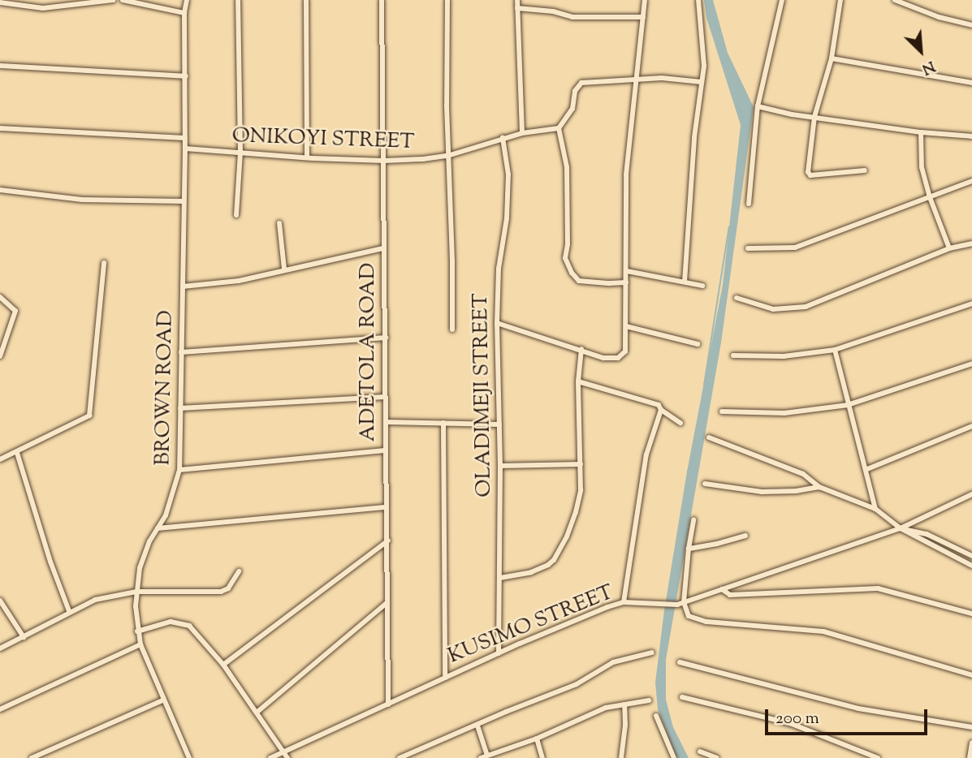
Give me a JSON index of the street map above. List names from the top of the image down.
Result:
{
  "streets": {
    "street": [
      "ONIKOYI STREET",
      "ADETOLA ROAD",
      "BROWN ROAD",
      "OLADIMEJI STREET",
      "KUSIMO STREET"
    ]
  },
  "crossings": [
    ["ONIKOYI STREET", "ADETOLA ROAD"],
    ["ONIKOYI STREET", "BROWN ROAD"],
    ["ONIKOYI STREET", "OLADIMEJI STREET"],
    ["ADETOLA ROAD", "KUSIMO STREET"],
    ["OLADIMEJI STREET", "KUSIMO STREET"]
  ],
  "scale_bar": "200 m",
  "north": "bottom right"
}
